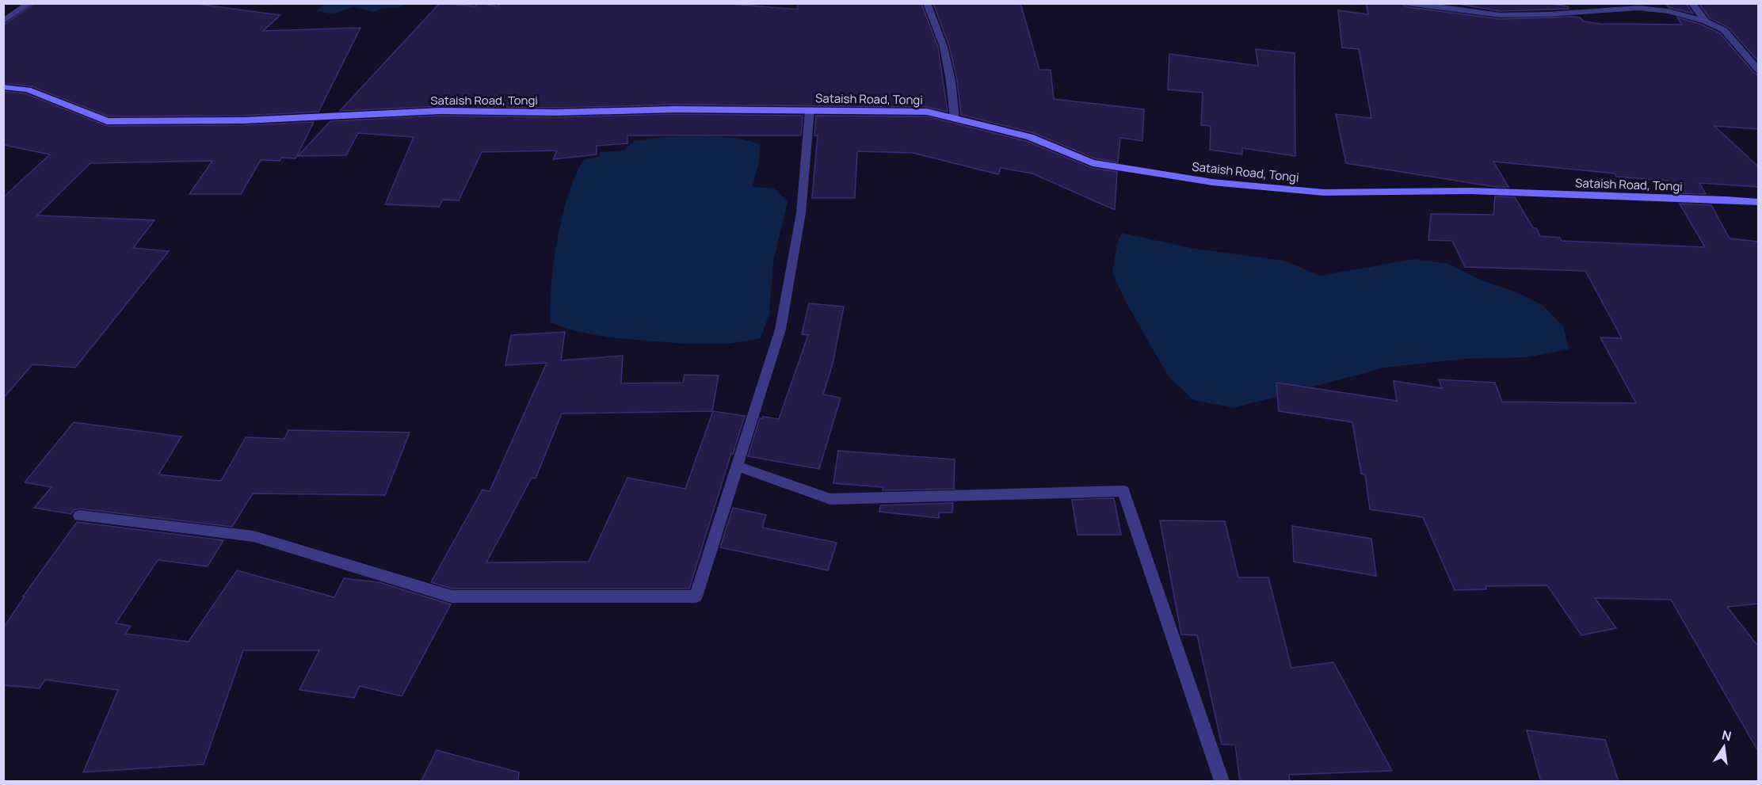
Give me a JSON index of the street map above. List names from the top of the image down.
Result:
{
  "streets": {
    "street": ["Sataish Road, Tongi"]
  },
  "north": "top"
}
